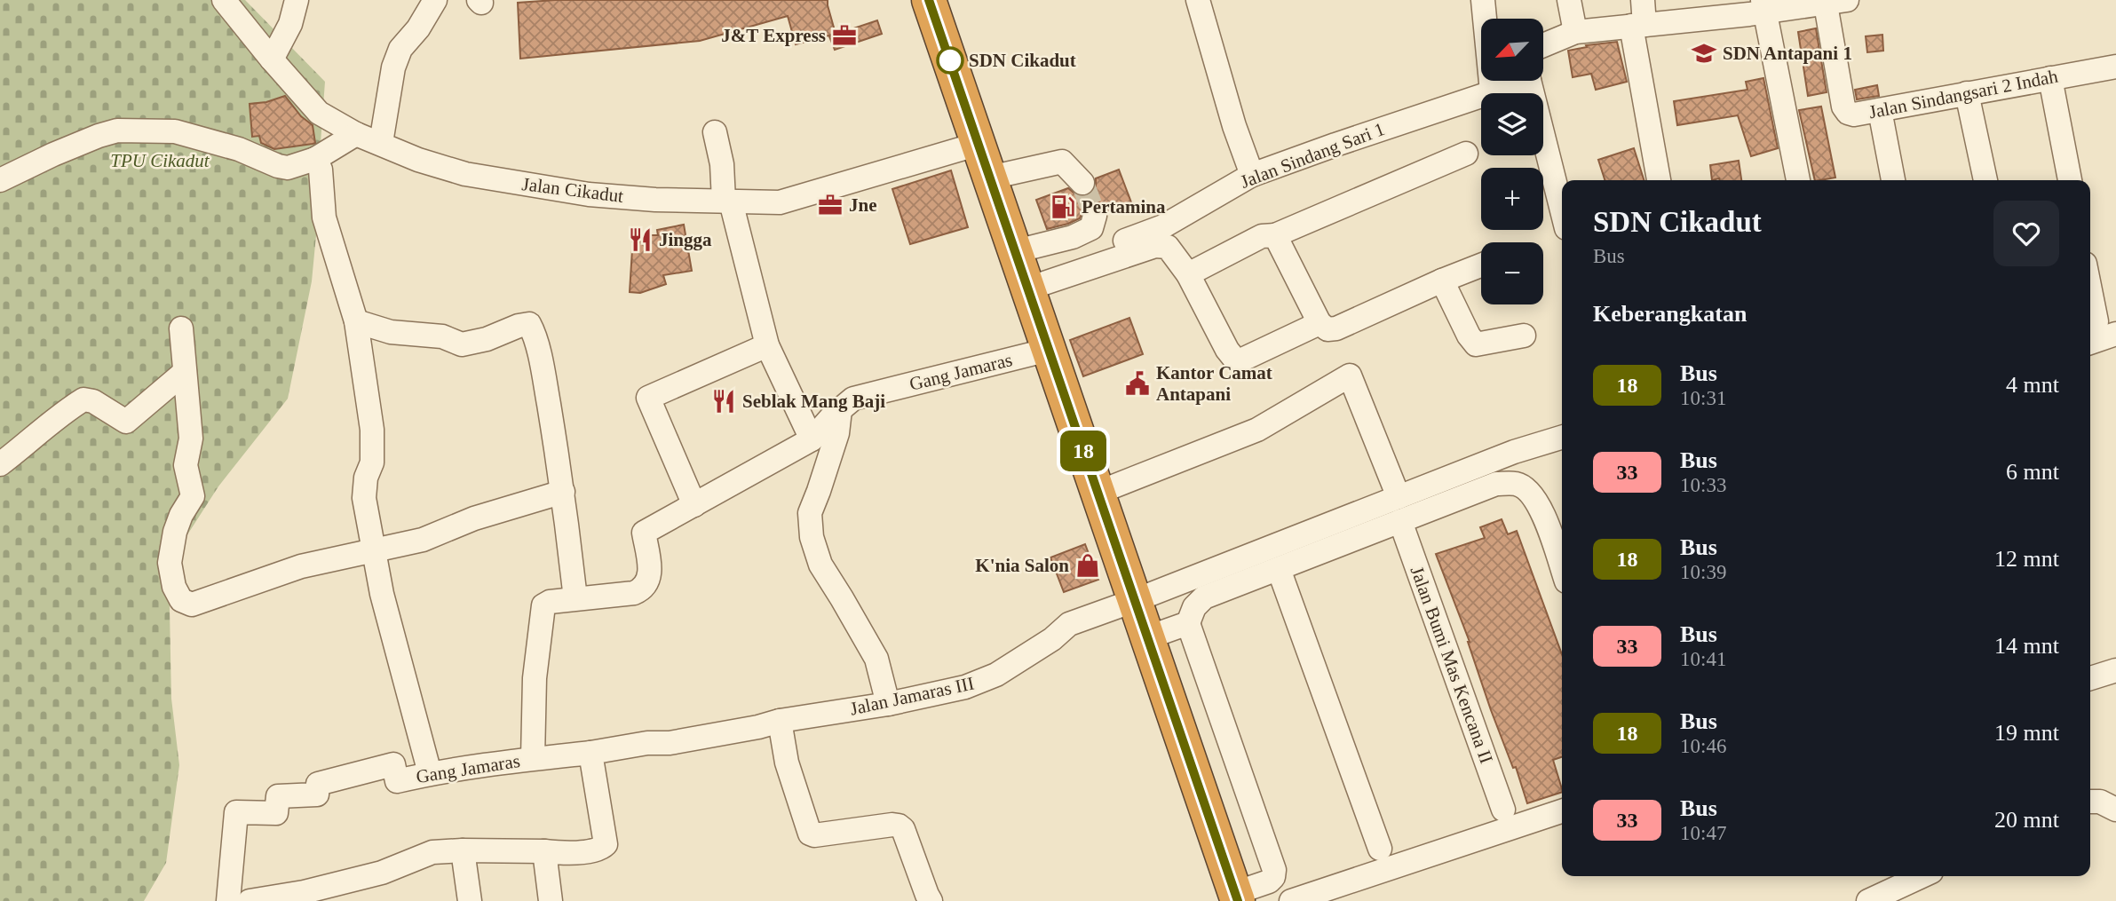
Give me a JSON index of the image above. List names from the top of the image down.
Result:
{
  "streets": {
    "street": [
      "Jalan Sindangsari 2 Indah",
      "Jalan Sindang Sari 1",
      "Jalan Cikadut",
      "Gang Jamaras",
      "Jalan Bumi Mas Kencana II",
      "Jalan Jamaras III"
    ]
  },
  "crossings": [
    ["Gang Jamaras", "Jalan Jamaras III"]
  ],
  "parks": ["TPU Cikadut"],
  "places": {
    "office": ["J&T Express", "Jne"],
    "school or university": ["SDN Antapani 1"],
    "other": ["SDN Cikadut"],
    "fuel station": ["Pertamina"],
    "restaurant": ["Jingga", "Seblak Mang Baji"],
    "public building": ["Kantor Camat Antapani"],
    "shop": ["K'nia Salon"]
  },
  "lines": ["bus line 18"],
  "north": "bottom left",
  "page": {
    "on_map": "18",
    "map_buttons": ["+", "−"],
    "heading": [
      ["SDN Cikadut", "Bus"],
      "Keberangkatan"
    ],
    "list": [
      {
        "mark": "18",
        "name": "Bus",
        "note": "10:31",
        "value": "4 mnt"
      },
      {
        "mark": "33",
        "name": "Bus",
        "note": "10:33",
        "value": "6 mnt"
      },
      {
        "mark": "18",
        "name": "Bus",
        "note": "10:39",
        "value": "12 mnt"
      },
      {
        "mark": "33",
        "name": "Bus",
        "note": "10:41",
        "value": "14 mnt"
      },
      {
        "mark": "18",
        "name": "Bus",
        "note": "10:46",
        "value": "19 mnt"
      },
      {
        "mark": "33",
        "name": "Bus",
        "note": "10:47",
        "value": "20 mnt"
      }
    ]
  }
}
